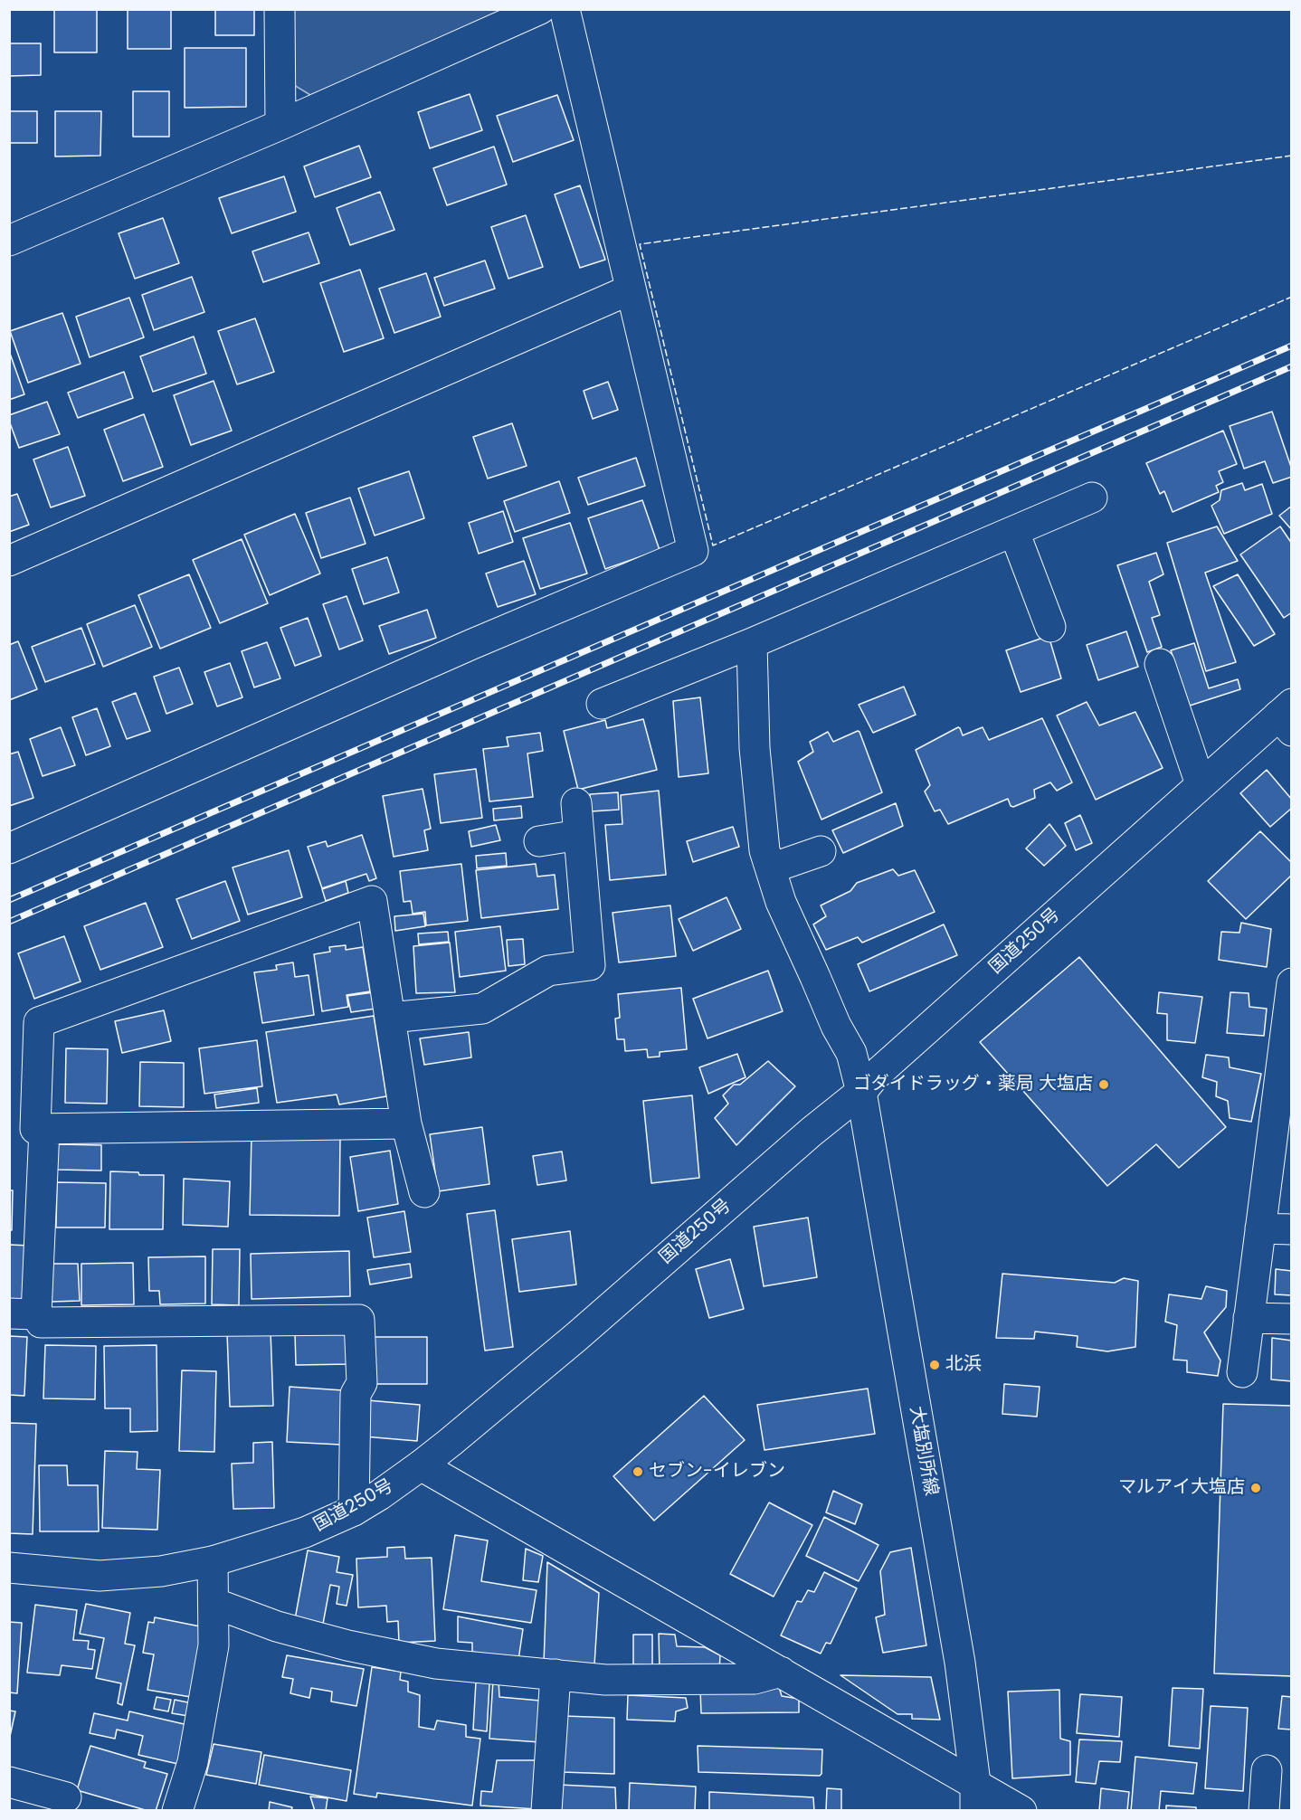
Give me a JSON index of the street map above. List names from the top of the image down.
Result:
{
  "streets": {
    "main road": ["国道250号", "大塩別所線"]
  },
  "crossings": [
    ["国道250号", "大塩別所線"]
  ],
  "places": [
    "ゴダイドラッグ・薬局 大塩店",
    "北浜",
    "セブン-イレブン",
    "マルアイ大塩店"
  ]
}
